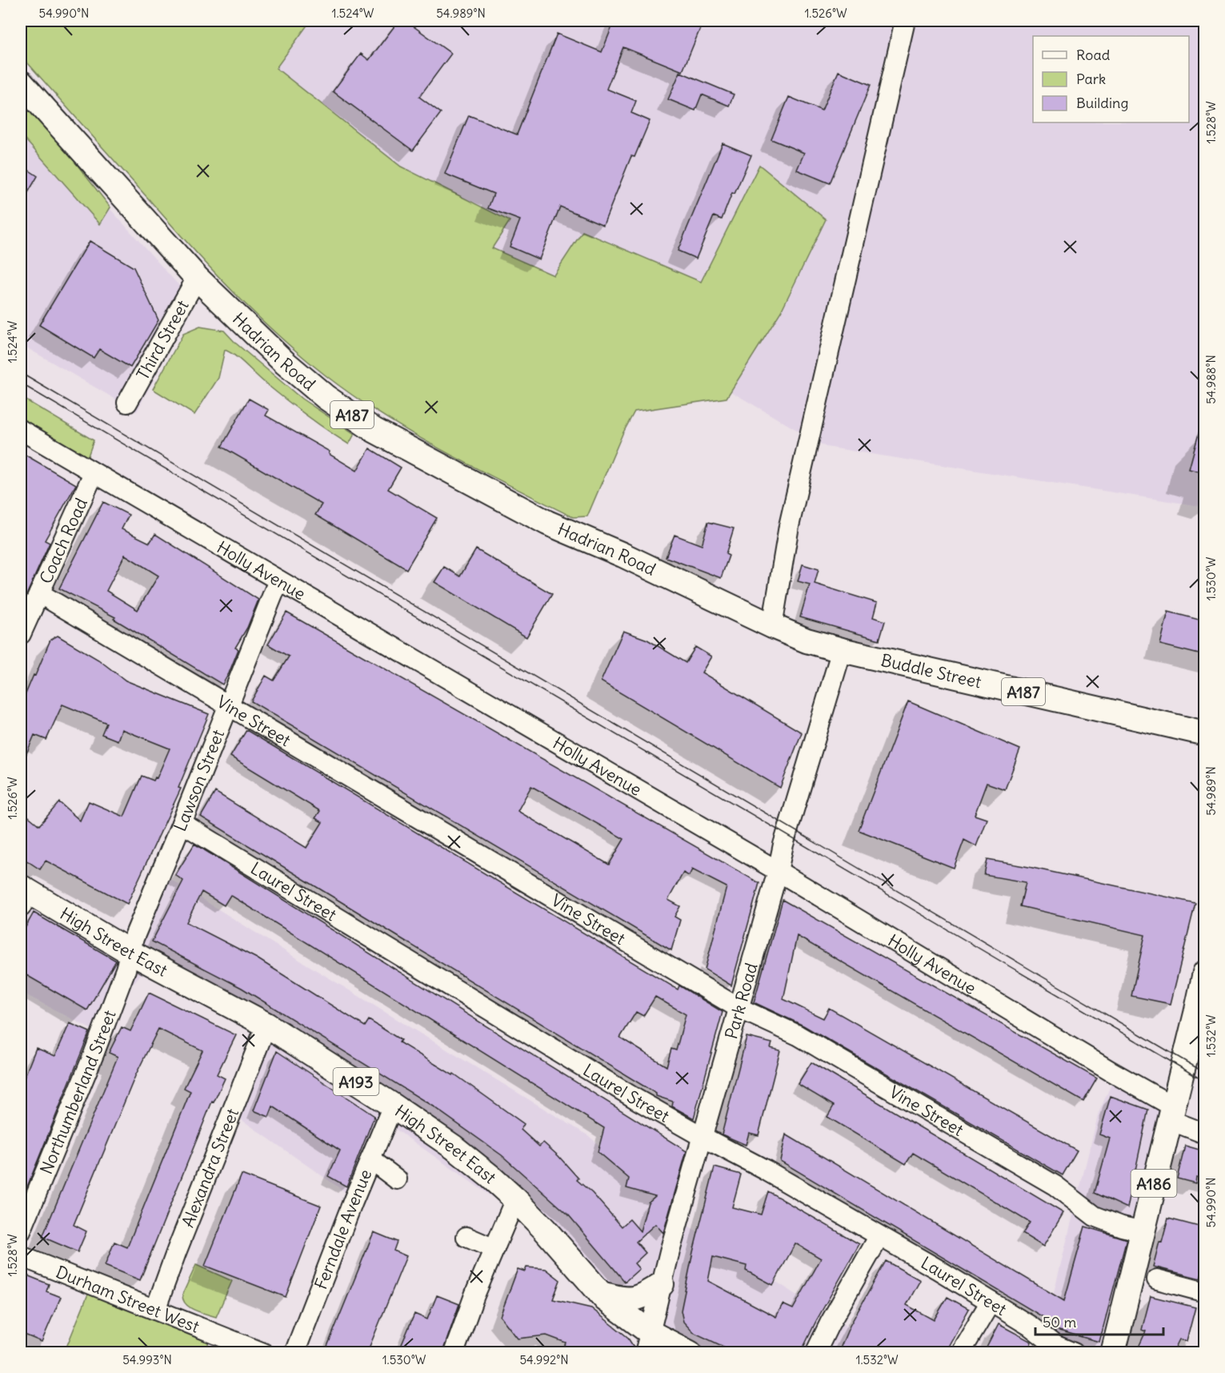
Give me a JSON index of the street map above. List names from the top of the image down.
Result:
{
  "streets": {
    "main road": [
      "Hadrian Road",
      "A187",
      "Buddle Street",
      "High Street East",
      "A193",
      "A186"
    ],
    "street": [
      "Third Street",
      "Coach Road",
      "Holly Avenue",
      "Vine Street",
      "Lawson Street",
      "Laurel Street",
      "Park Road",
      "Northumberland Street",
      "Alexandra Street",
      "Ferndale Avenue",
      "Durham Street West"
    ]
  },
  "crossings": [
    ["Third Street", "Hadrian Road"],
    ["Hadrian Road", "Buddle Street"],
    ["Coach Road", "Holly Avenue"],
    ["Coach Road", "Vine Street"],
    ["Holly Avenue", "Lawson Street"],
    ["Holly Avenue", "Park Road"],
    ["Holly Avenue", "A186"],
    ["Buddle Street", "Park Road"],
    ["Vine Street", "Lawson Street"],
    ["Vine Street", "Park Road"],
    ["Vine Street", "A186"],
    ["Lawson Street", "Laurel Street"],
    ["Lawson Street", "High Street East"],
    ["Lawson Street", "Northumberland Street"],
    ["Laurel Street", "Park Road"],
    ["High Street East", "Park Road"],
    ["High Street East", "Northumberland Street"],
    ["High Street East", "Alexandra Street"],
    ["High Street East", "Ferndale Avenue"],
    ["Alexandra Street", "Durham Street West"]
  ],
  "legend": ["Road", "Park", "Building"],
  "scale_bar": "50 m",
  "coordinates": [
    "54.990°N",
    "1.524°W",
    "54.989°N",
    "1.526°W",
    "1.528°W",
    "54.988°N",
    "1.530°W",
    "1.532°W",
    "54.993°N",
    "54.992°N"
  ]
}
